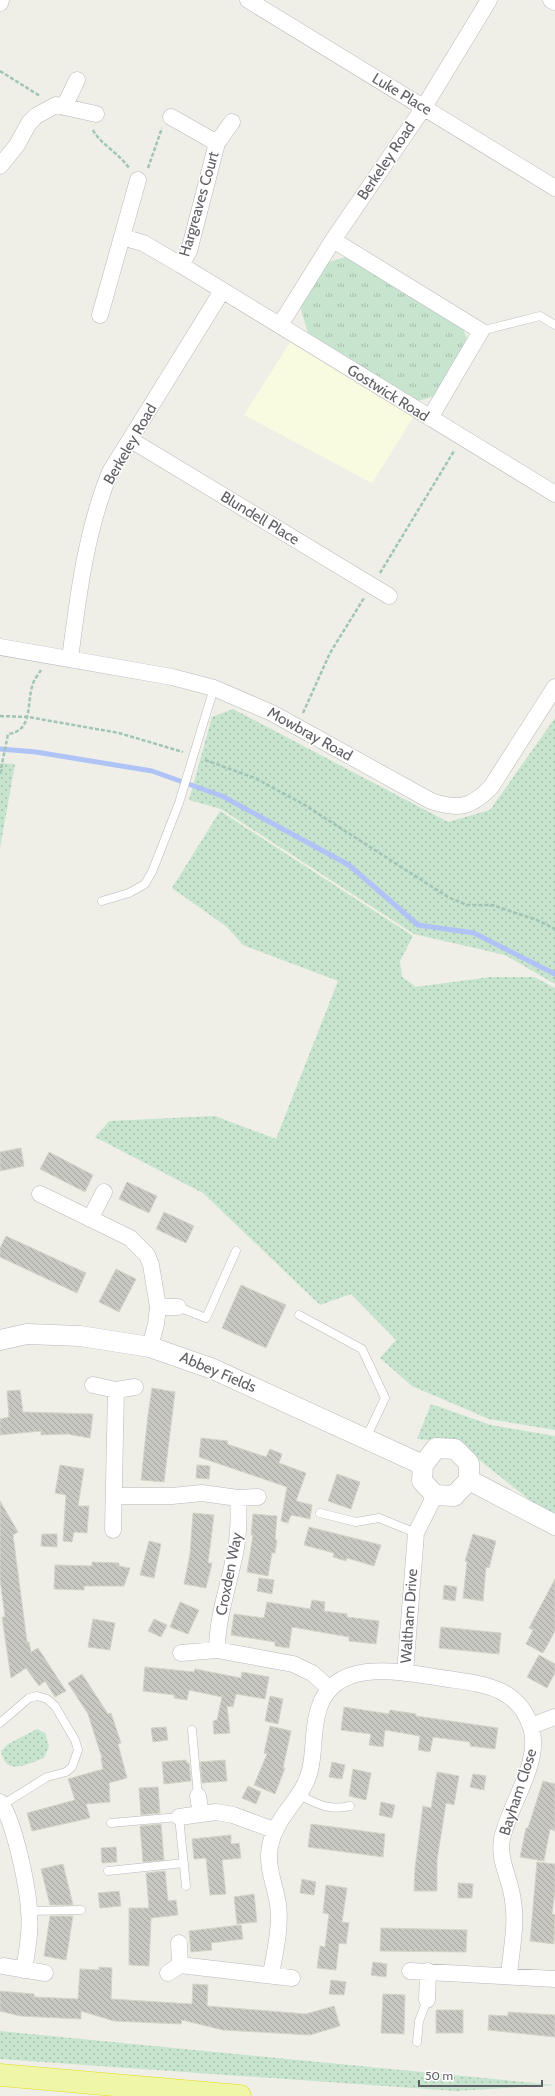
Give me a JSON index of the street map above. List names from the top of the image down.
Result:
{
  "streets": {
    "street": [
      "Luke Place",
      "Berkeley Road",
      "Hargreaves Court",
      "Gostwick Road",
      "Blundell Place",
      "Mowbray Road",
      "Abbey Fields",
      "Croxden Way",
      "Waltham Drive",
      "Bayham Close"
    ]
  },
  "crossings": [
    ["Luke Place", "Berkeley Road"],
    ["Berkeley Road", "Gostwick Road"],
    ["Berkeley Road", "Blundell Place"],
    ["Berkeley Road", "Mowbray Road"],
    ["Hargreaves Court", "Gostwick Road"],
    ["Abbey Fields", "Waltham Drive"]
  ],
  "scale_bar": "50 m"
}
